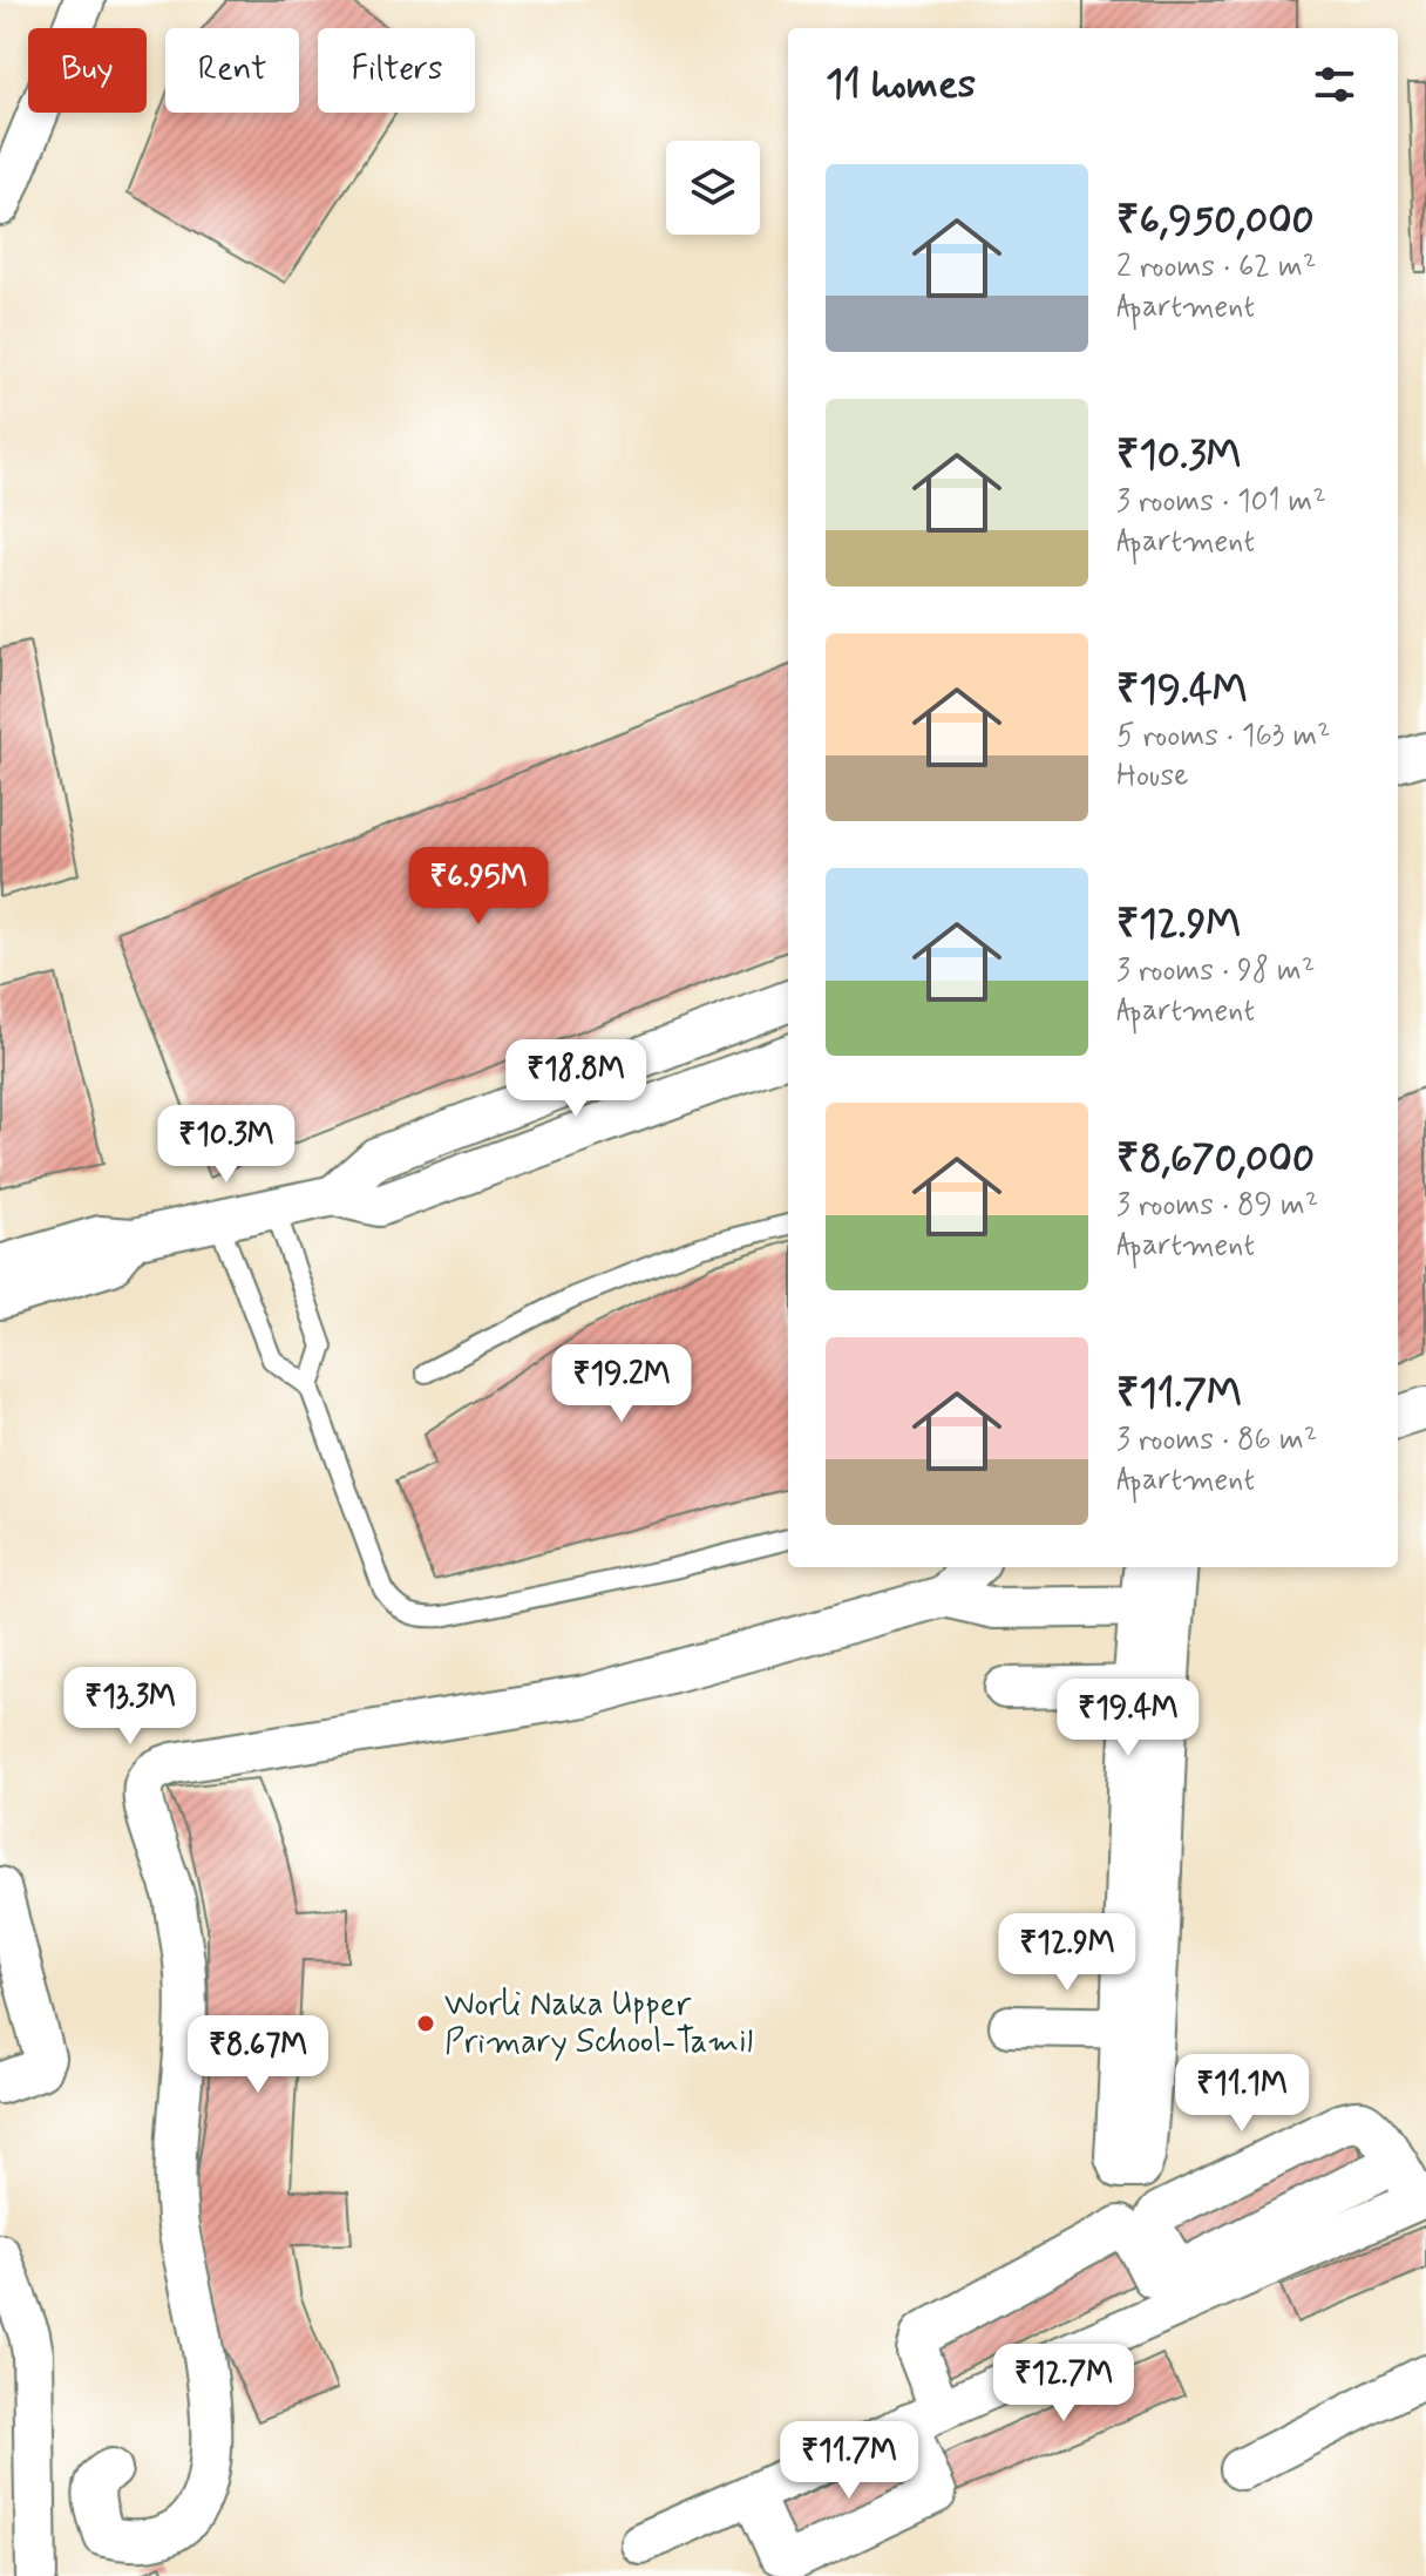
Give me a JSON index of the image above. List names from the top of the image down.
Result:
{
  "places": ["Worli Naka Upper Primary School-Tamil"],
  "page": {
    "chip": ["Buy", "Rent", "Filters"],
    "heading": "11 homes",
    "list": [
      {
        "name": "₹6,950,000",
        "note": "2 rooms · 62 m² · Apartment"
      },
      {
        "name": "₹10.3M",
        "note": "3 rooms · 101 m² · Apartment"
      },
      {
        "name": "₹19.4M",
        "note": "5 rooms · 163 m² · House"
      },
      {
        "name": "₹12.9M",
        "note": "3 rooms · 98 m² · Apartment"
      },
      {
        "name": "₹8,670,000",
        "note": "3 rooms · 89 m² · Apartment"
      },
      {
        "name": "₹11.7M",
        "note": "3 rooms · 86 m² · Apartment"
      }
    ],
    "price": [
      "₹6.95M",
      "₹18.8M",
      "₹10.3M",
      "₹19.2M",
      "₹13.3M",
      "₹19.4M",
      "₹12.9M",
      "₹8.67M",
      "₹11.1M",
      "₹12.7M",
      "₹11.7M"
    ]
  }
}
